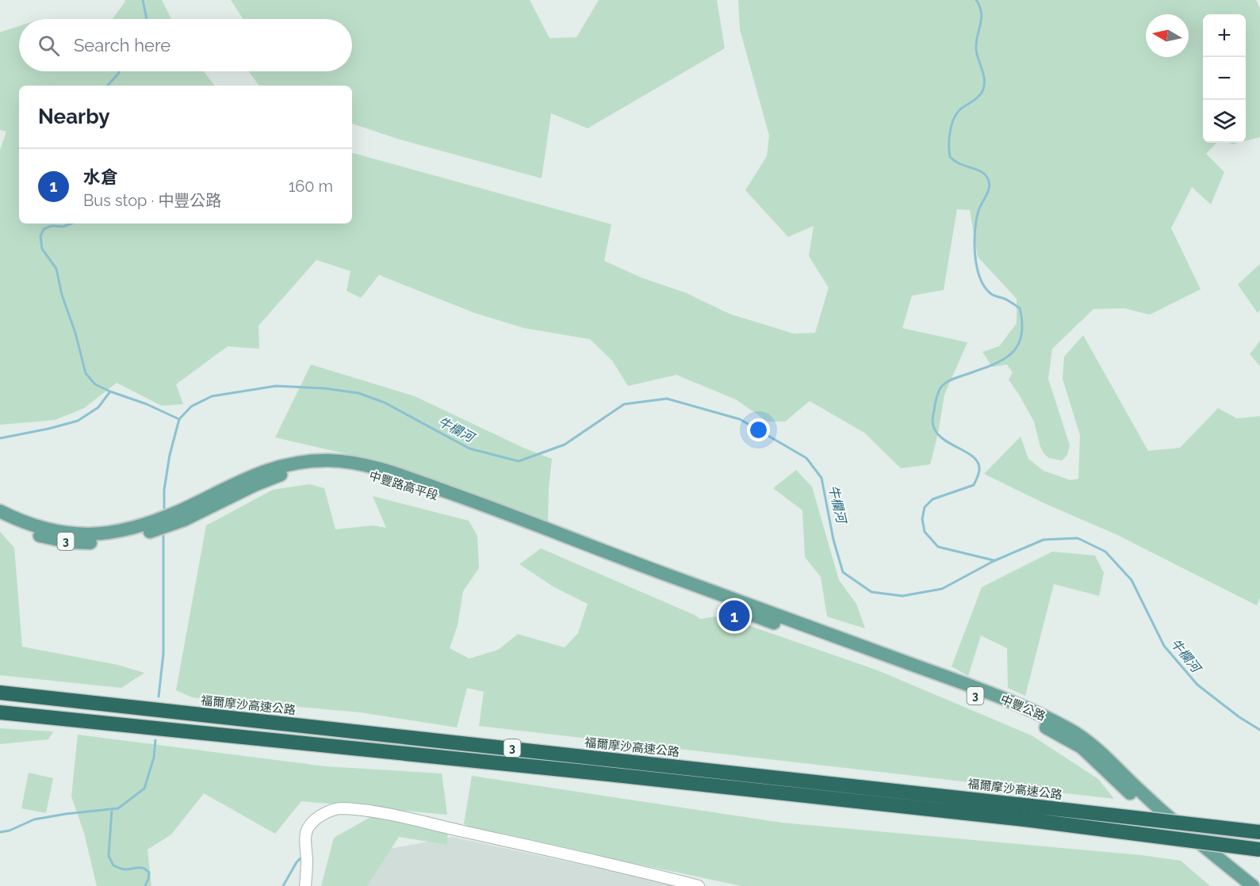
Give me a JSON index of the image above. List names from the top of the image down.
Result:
{
  "streets": {
    "highway": ["3", "福爾摩沙高速公路"],
    "main road": ["中豐路高平段", "中豐公路"]
  },
  "crossings": [
    ["中豐路高平段", "中豐公路"]
  ],
  "water": ["牛欄河"],
  "north": "left",
  "page": {
    "map_buttons": ["+", "−"],
    "search": "Search here",
    "heading": "Nearby",
    "list": [
      {
        "mark": "1",
        "name": "水倉",
        "note": "Bus stop · 中豐公路",
        "value": "160 m"
      }
    ],
    "pins": "1"
  }
}
